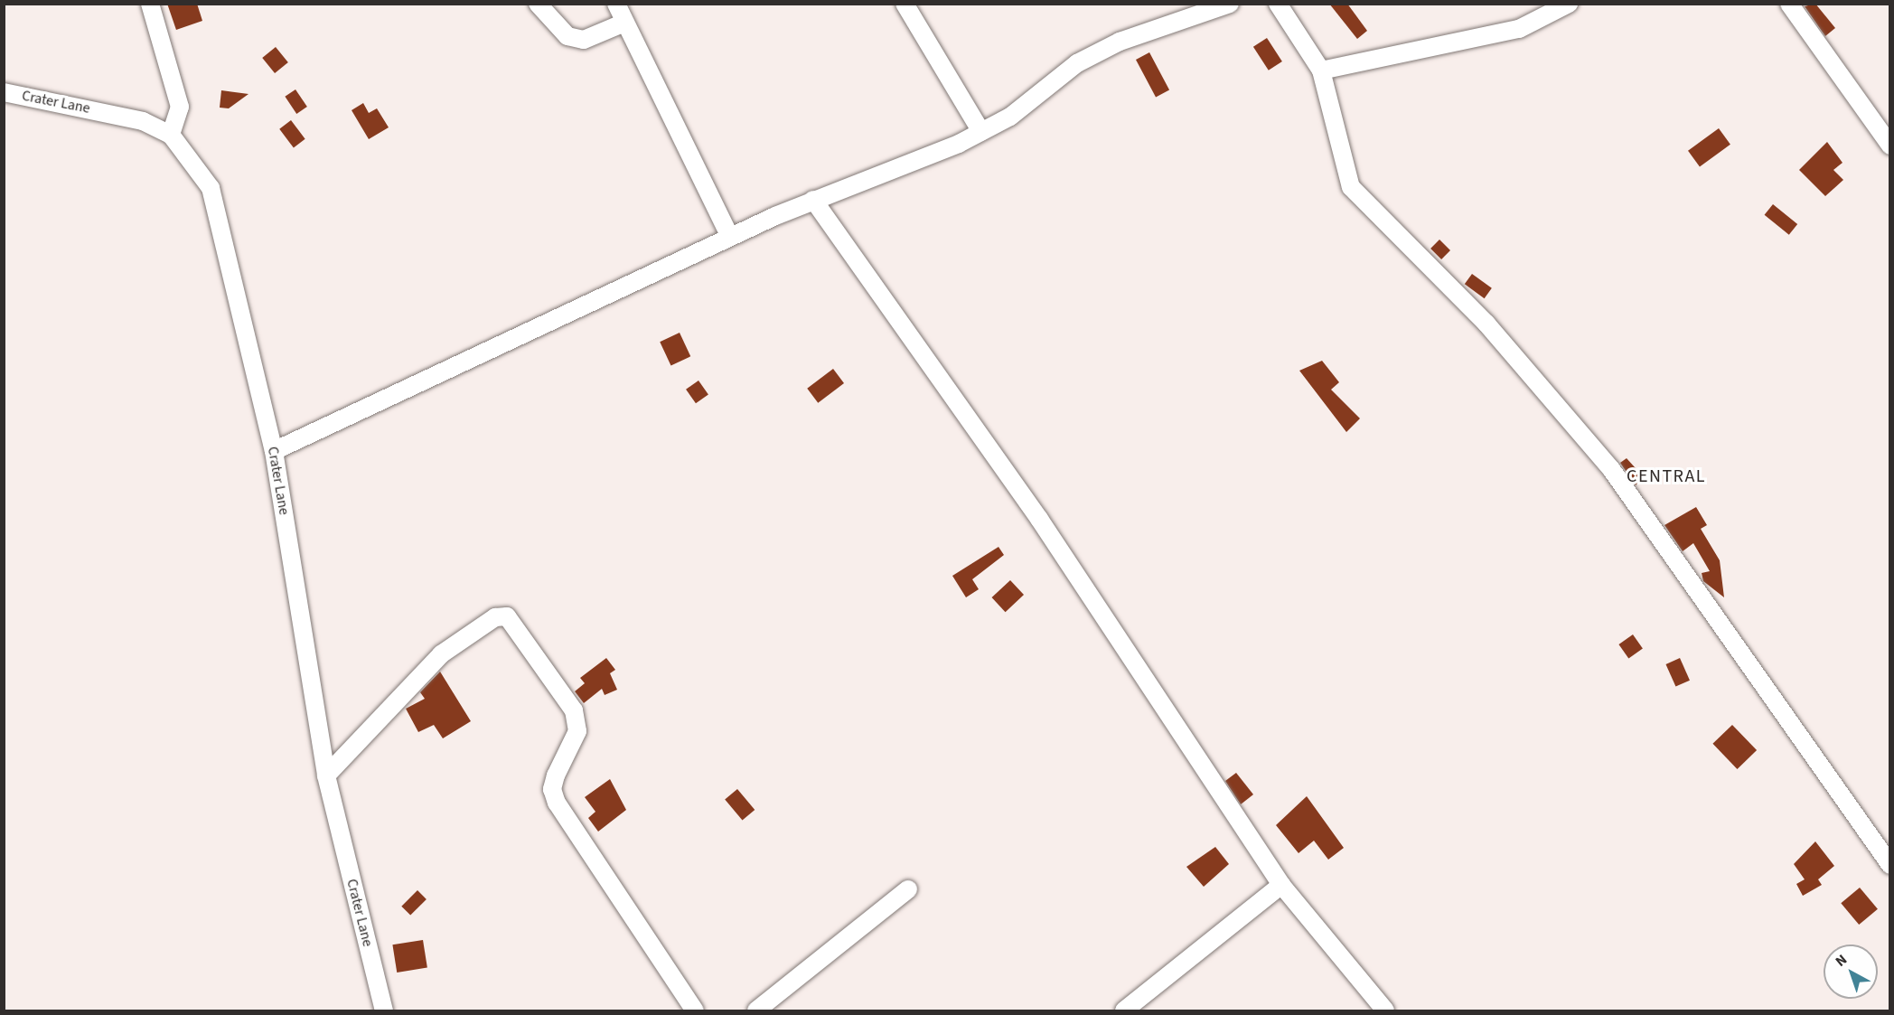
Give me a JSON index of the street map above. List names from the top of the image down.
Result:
{
  "streets": {
    "street": ["Crater Lane"]
  },
  "districts": ["CENTRAL"],
  "north": "top left"
}
